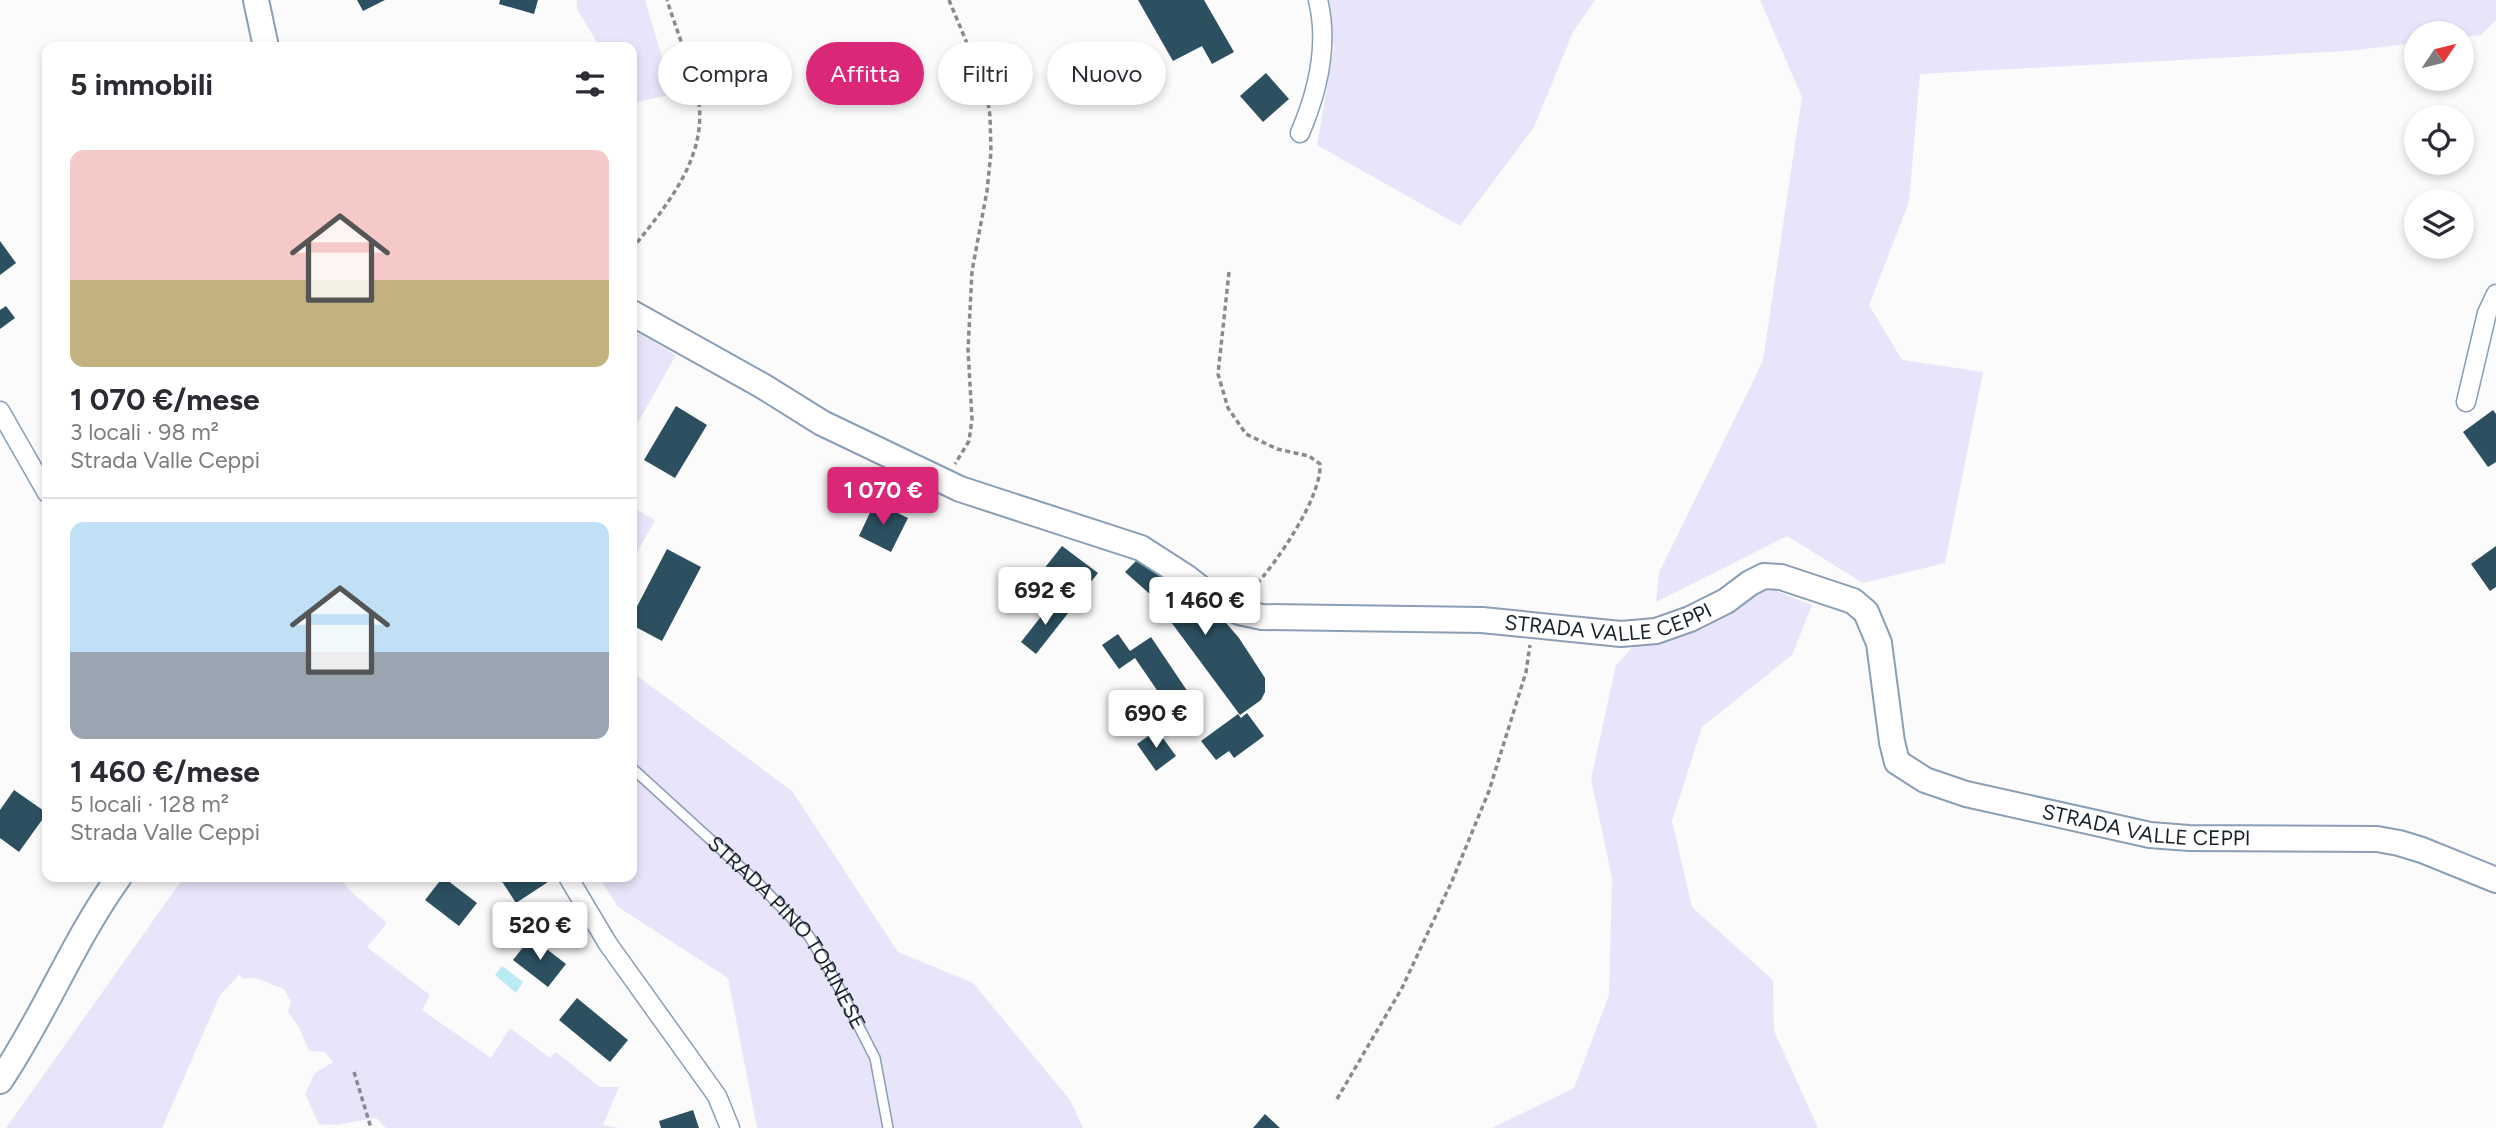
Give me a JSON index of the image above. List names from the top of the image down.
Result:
{
  "streets": {
    "street": ["STRADA VALLE CEPPI"],
    "lane": ["STRADA PINO TORINESE"]
  },
  "north": "top right",
  "page": {
    "chip": [
      "Compra",
      "Affitta",
      "Filtri",
      "Nuovo"
    ],
    "heading": "5 immobili",
    "list": [
      {
        "name": "1 070 €/mese",
        "note": "3 locali · 98 m² · Strada Valle Ceppi"
      },
      {
        "name": "1 460 €/mese",
        "note": "5 locali · 128 m² · Strada Valle Ceppi"
      }
    ],
    "price": [
      "1 070 €",
      "692 €",
      "1 460 €",
      "690 €",
      "520 €"
    ]
  }
}
